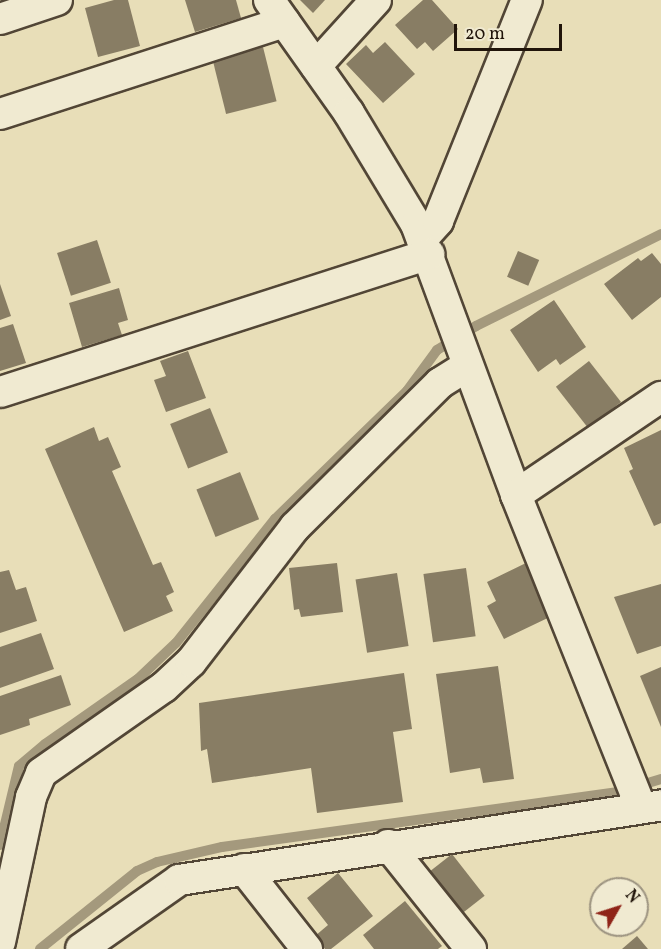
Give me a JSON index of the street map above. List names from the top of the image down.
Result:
{
  "scale_bar": "20 m",
  "north": "top right"
}
